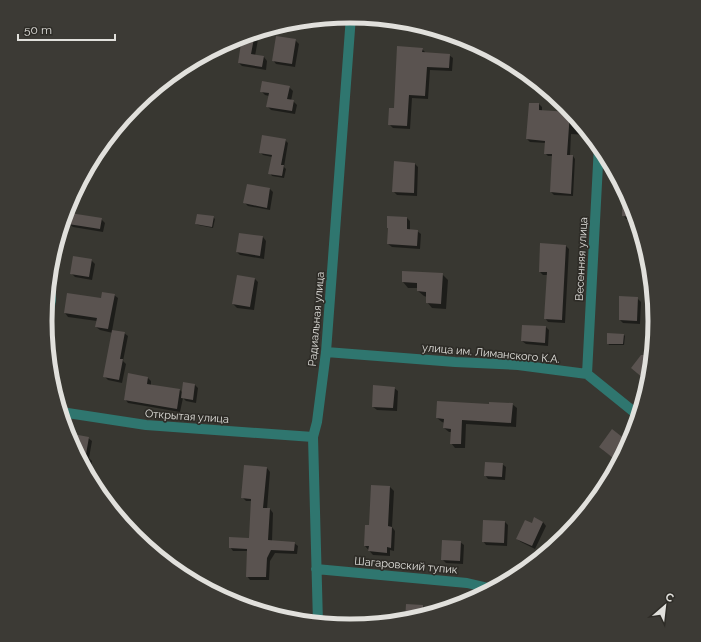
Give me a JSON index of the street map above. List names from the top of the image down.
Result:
{
  "streets": {
    "street": [
      "Весенняя улица",
      "Радиальная улица",
      "улица им. Лиманского К.А.",
      "Открытая улица",
      "Шагаровский тупик"
    ]
  },
  "crossings": [
    ["Весенняя улица", "улица им. Лиманского К.А."],
    ["Радиальная улица", "улица им. Лиманского К.А."],
    ["Радиальная улица", "Открытая улица"],
    ["Радиальная улица", "Шагаровский тупик"]
  ],
  "scale_bar": "50 m",
  "north": "top right"
}
